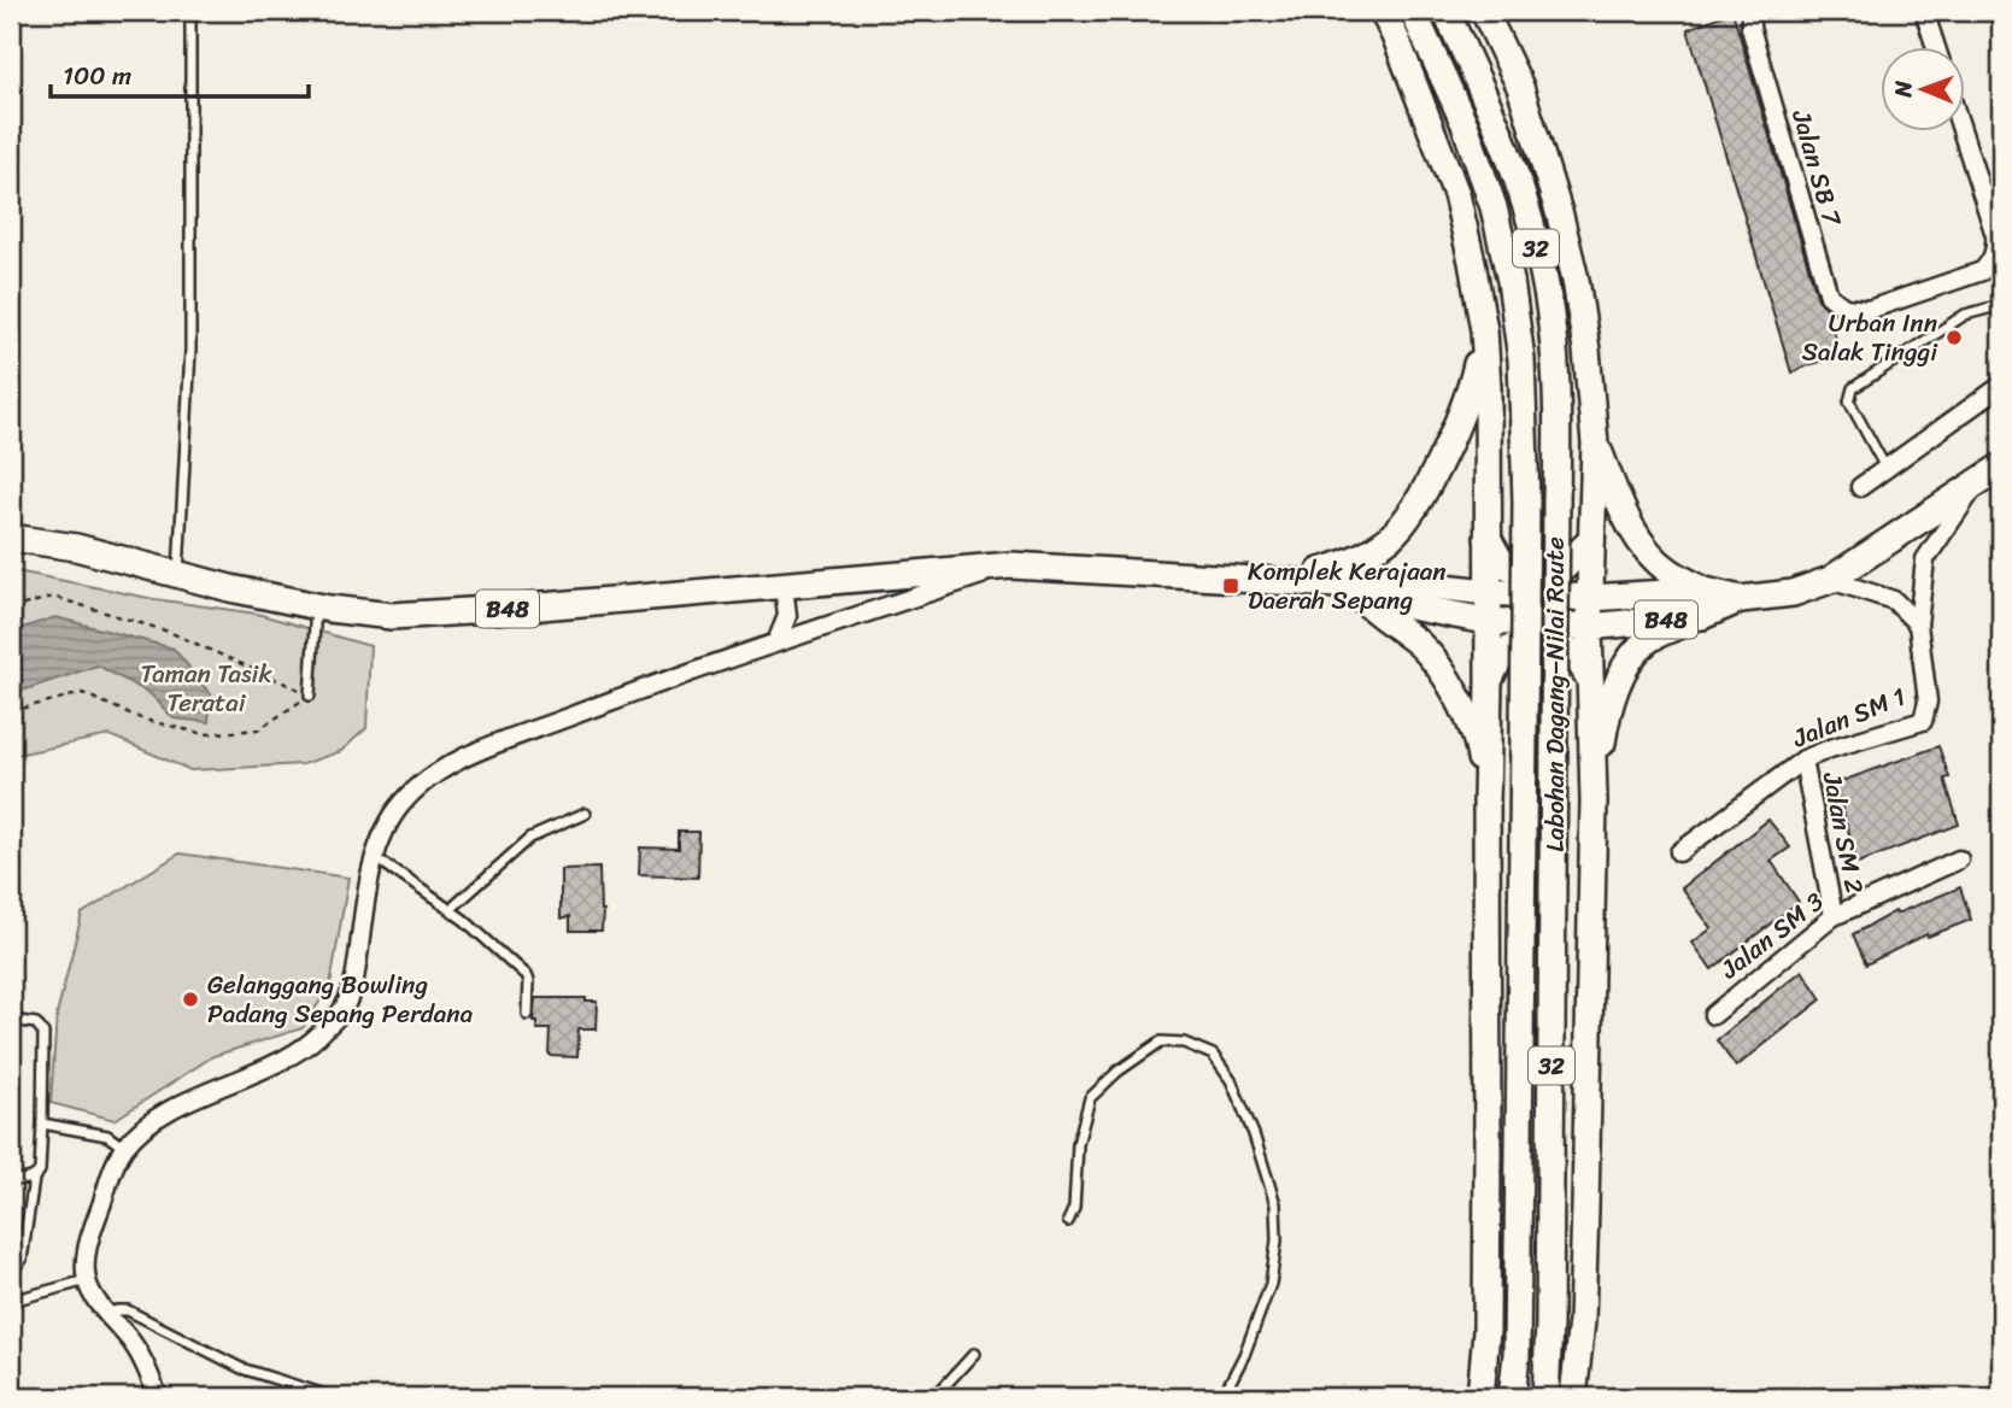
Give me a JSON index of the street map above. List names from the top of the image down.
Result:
{
  "streets": {
    "main road": ["32", "B48", "Labohan Dagang–Nilai Route"],
    "street": [
      "Jalan SB 7",
      "Jalan SM 1",
      "Jalan SM 2",
      "Jalan SM 3"
    ]
  },
  "crossings": [
    ["B48", "Jalan SM 1"],
    ["Jalan SM 1", "Jalan SM 2"],
    ["Jalan SM 2", "Jalan SM 3"]
  ],
  "parks": ["Taman Tasik Teratai"],
  "places": {
    "other": ["Urban Inn Salak Tinggi", "Gelanggang Bowling Padang Sepang Perdana"],
    "transit": ["Komplek Kerajaan Daerah Sepang"]
  },
  "scale_bar": "100 m",
  "north": "left"
}
